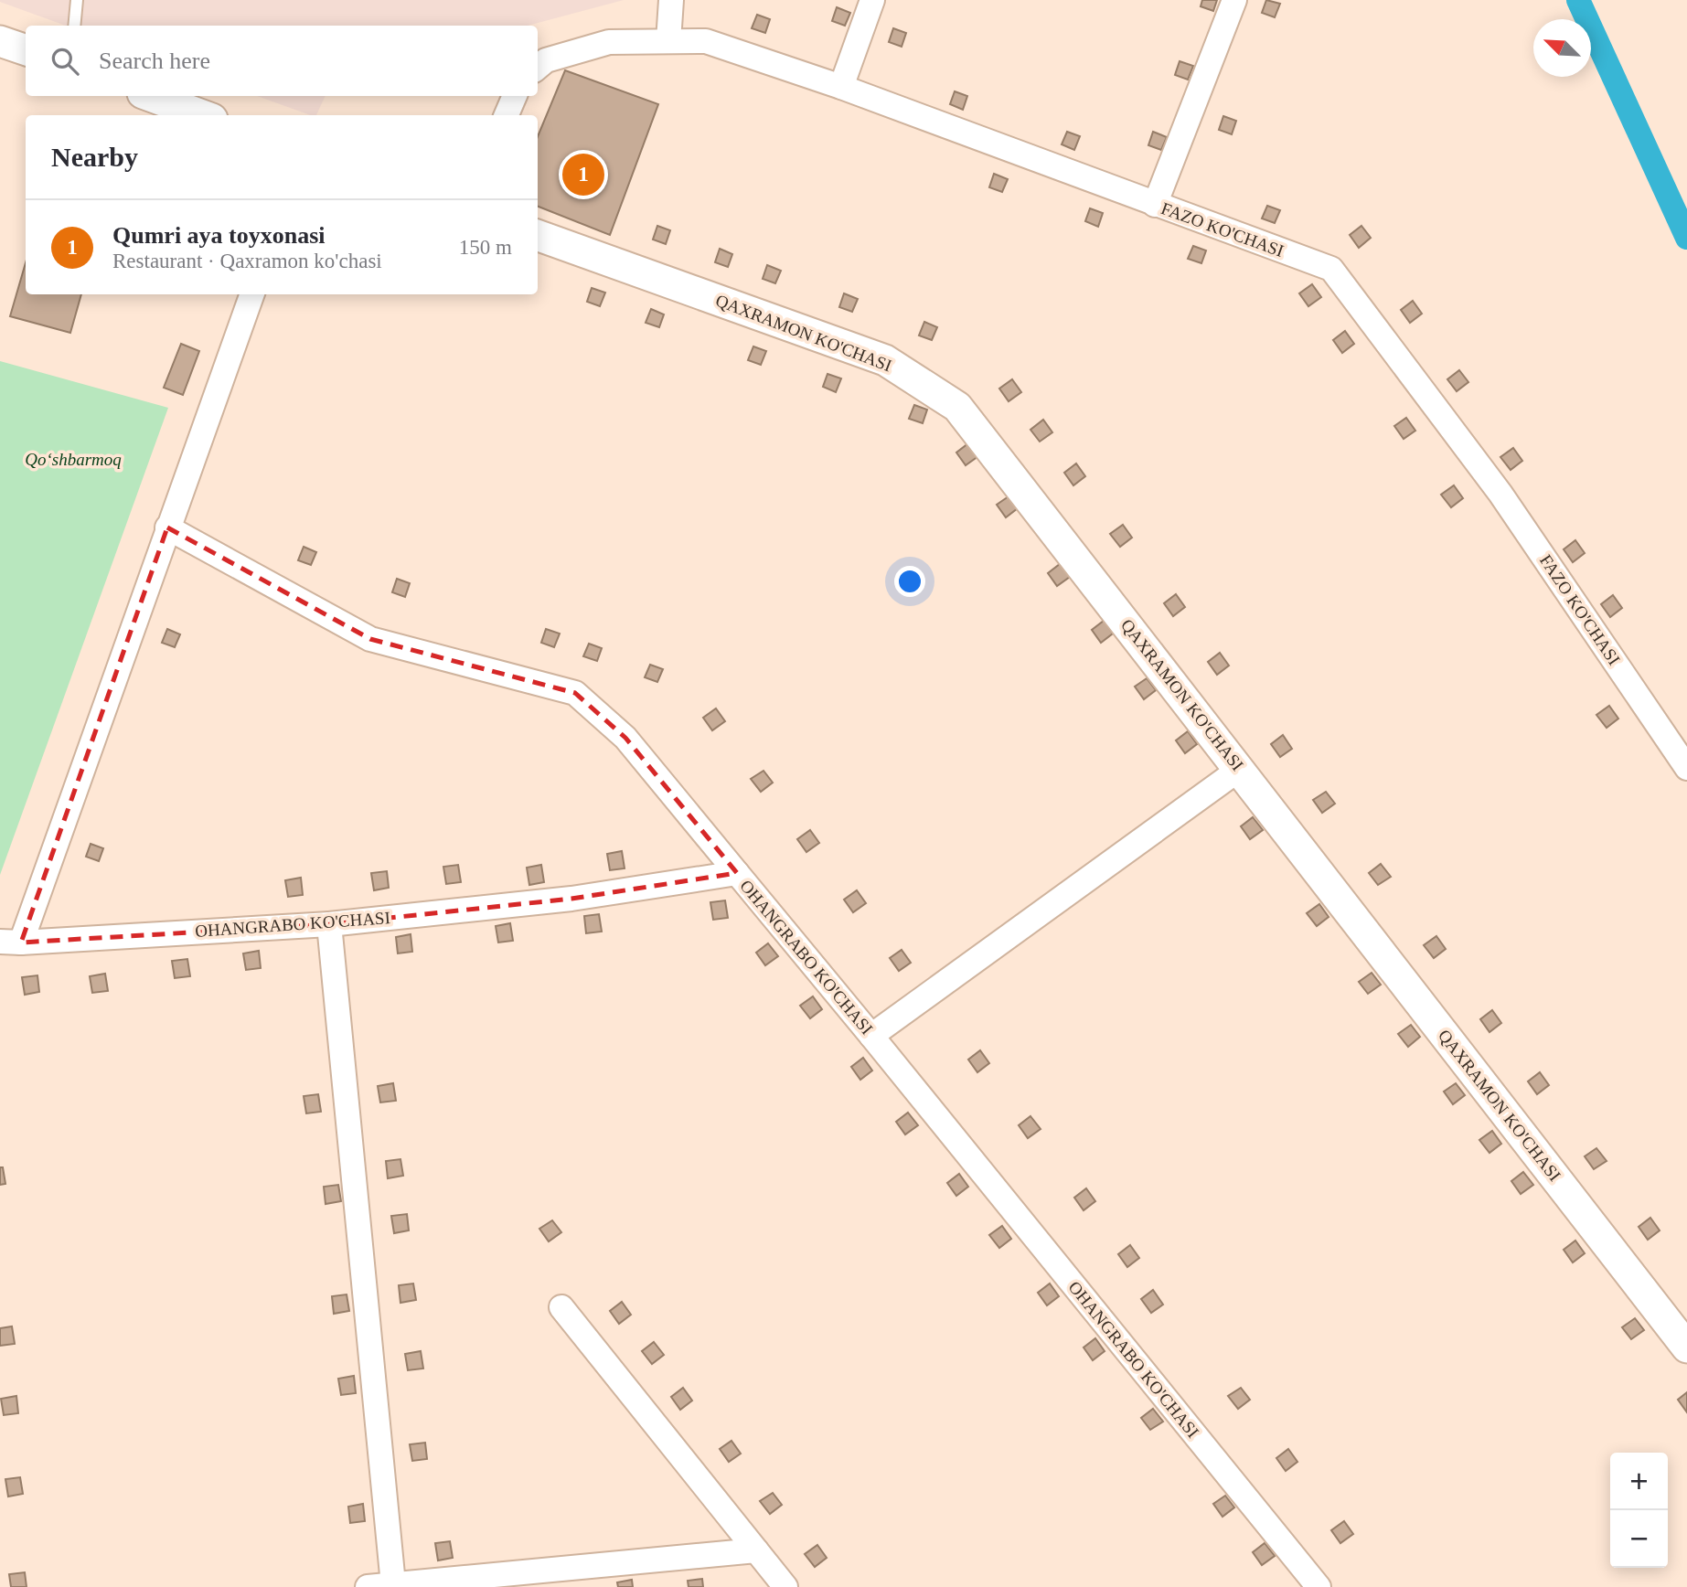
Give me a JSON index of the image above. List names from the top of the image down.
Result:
{
  "streets": {
    "street": ["FAZO KO'CHASI", "QAXRAMON KO'CHASI", "OHANGRABO KO'CHASI"]
  },
  "parks": ["Qo‘shbarmoq"],
  "north": "top left",
  "page": {
    "search": "Search here",
    "heading": "Nearby",
    "pins": "1",
    "list": [
      {
        "mark": "1",
        "name": "Qumri aya toyxonasi",
        "note": "Restaurant · Qaxramon ko'chasi",
        "value": "150 m"
      }
    ],
    "map_buttons": ["+", "−"]
  }
}
